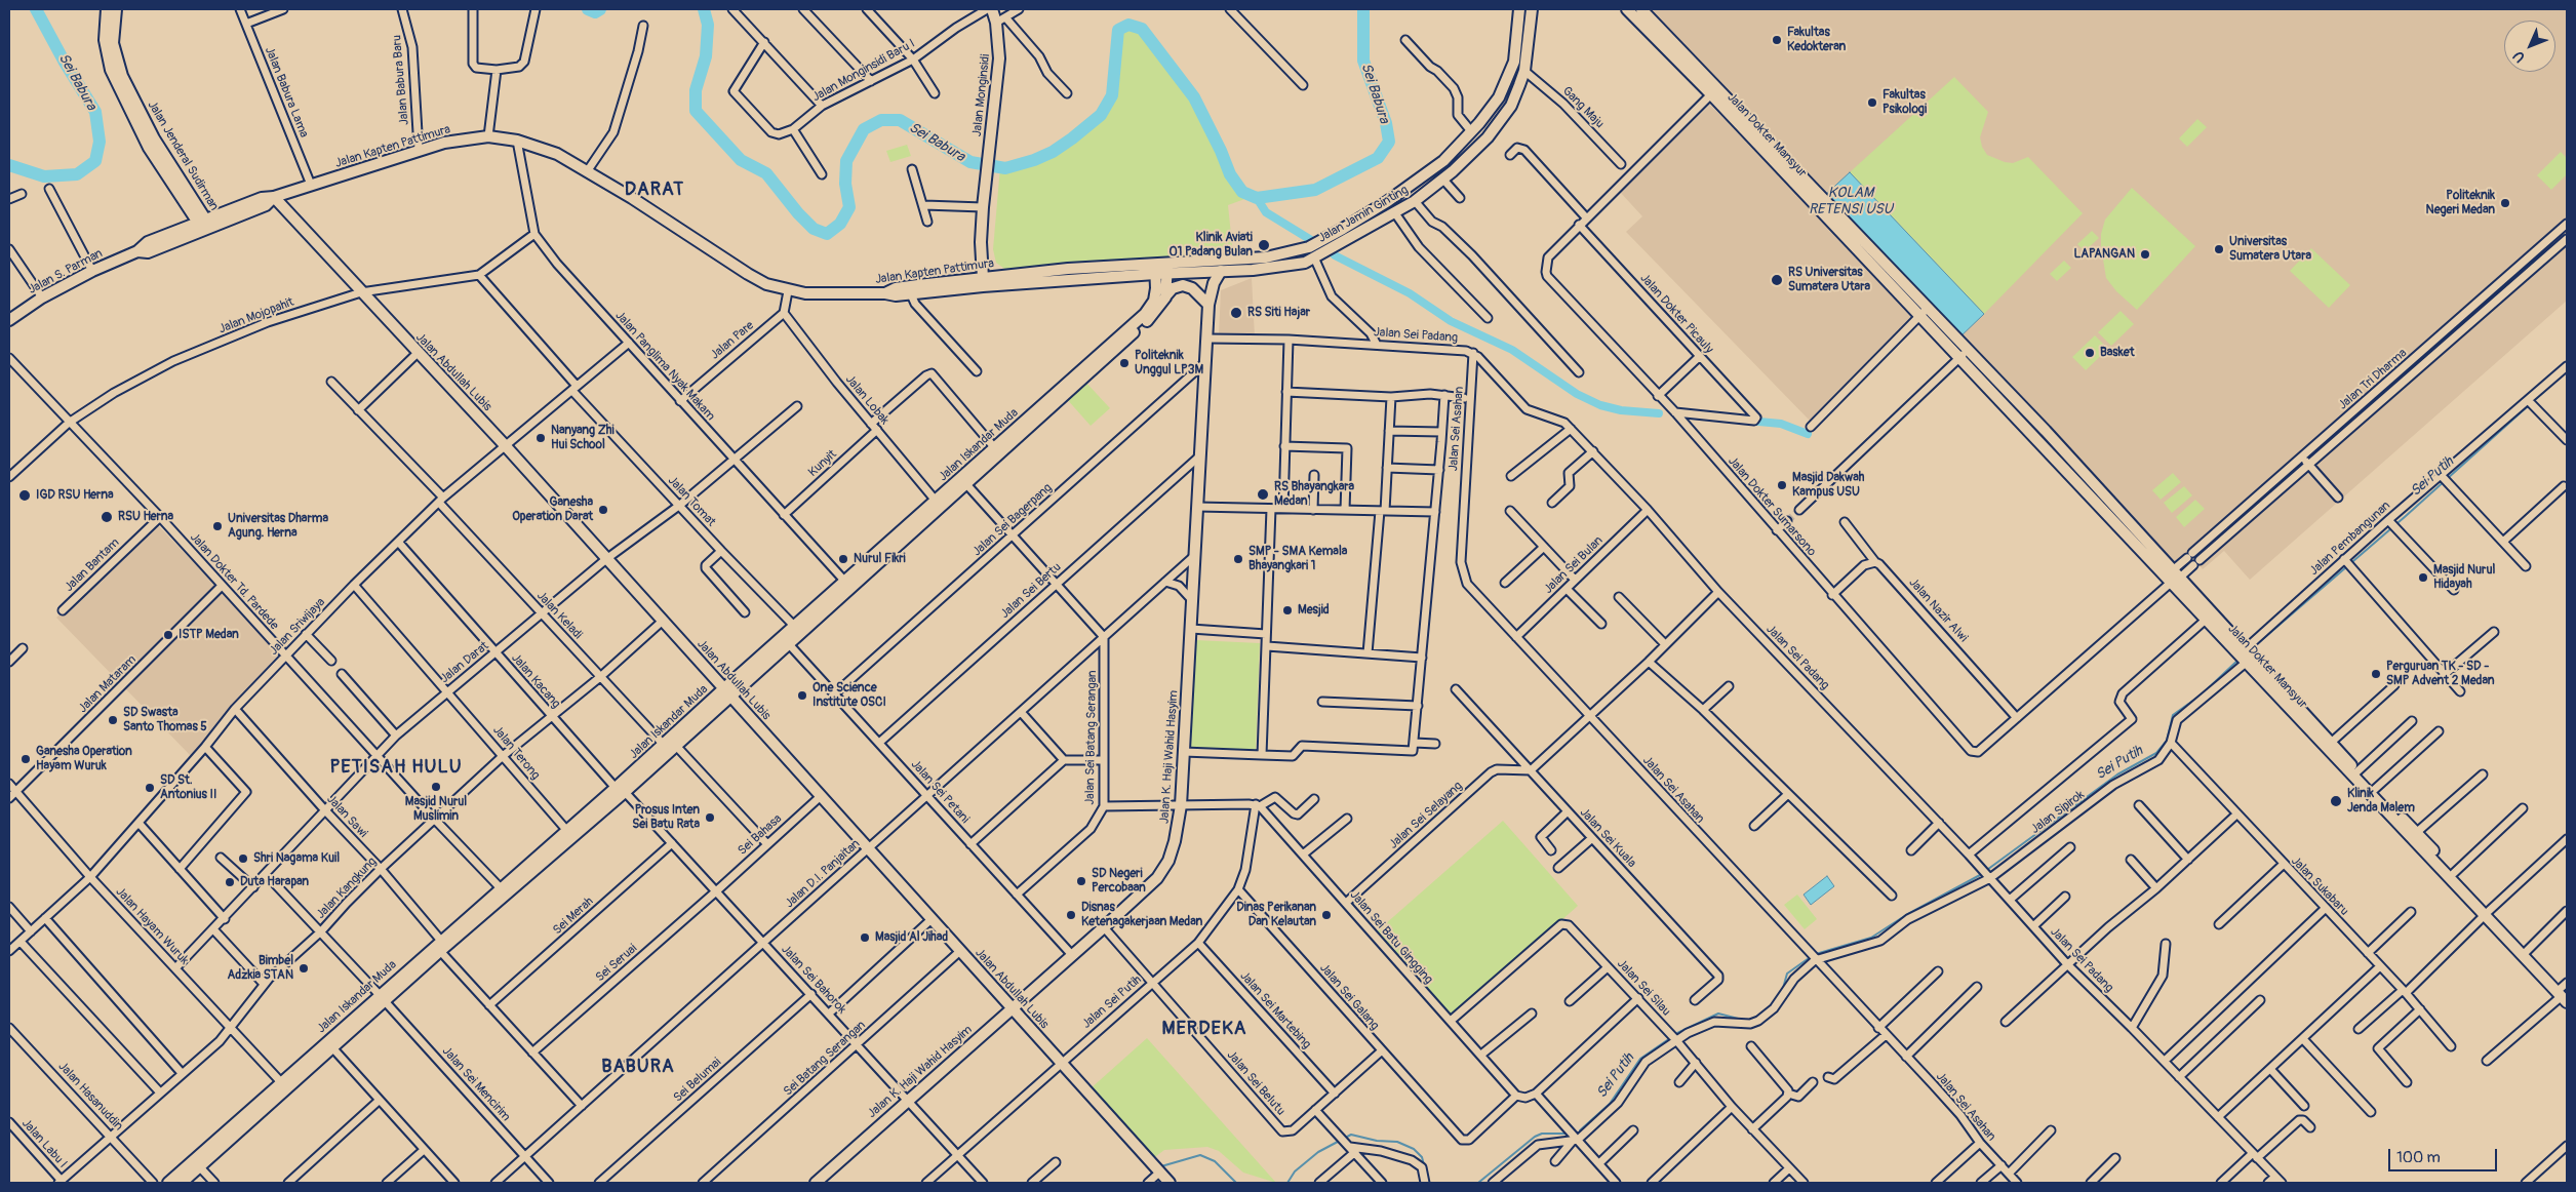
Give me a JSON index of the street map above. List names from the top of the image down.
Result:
{
  "streets": {
    "main road": [
      "Jalan Monginsidi",
      "Jalan Dokter Mansyur",
      "Jalan Kapten Pattimura",
      "Jalan Jenderal Sudirman",
      "Jalan Jamin Ginting",
      "Jalan S. Parman",
      "Jalan Abdullah Lubis",
      "Jalan Iskandar Muda",
      "Jalan K. Haji Wahid Hasyim"
    ],
    "street": [
      "Jalan Monginsidi Baru I",
      "Jalan Babura Baru",
      "Jalan Babura Lama",
      "Gang Maju",
      "Jalan Dokter Picauly",
      "Jalan Mojopahit",
      "Jalan Sei Padang",
      "Jalan Pare",
      "Jalan Panglima Nyak Makam",
      "Jalan Tri Dharma",
      "Jalan Lobak",
      "Jalan Sei Asahan",
      "Kunyit",
      "Jalan Tomat",
      "Jalan Dokter Sumarsono",
      "Jalan Sei Bagerpang",
      "Jalan Pembangunan",
      "Jalan Bantam",
      "Jalan Sei Bulan",
      "Jalan Dokter Td. Pardede",
      "Jalan Sei Bertu",
      "Jalan Nazir Alwi",
      "Jalan Keladi",
      "Jalan Sriwijaya",
      "Jalan Darat",
      "Jalan Kacang",
      "Jalan Mataram",
      "Jalan Sei Batang Serangan",
      "Jalan Terong",
      "Jalan Sei Petani",
      "Jalan Sipirok",
      "Jalan Sei Selayang",
      "Jalan Sawi",
      "Sei Bahasa",
      "Jalan Sei Kuala",
      "Jalan D.I. Panjaitan",
      "Jalan Sukabaru",
      "Jalan Kangkung",
      "Sei Merah",
      "Jalan Hayam Wuruk",
      "Jalan Sei Batu Gingging",
      "Sei Seruai",
      "Jalan Sei Bahorok",
      "Jalan Sei Silau",
      "Jalan Sei Galang",
      "Jalan Sei Putih",
      "Jalan Sei Martebing",
      "Sei Batang Serangan",
      "Sei Belumai",
      "Jalan Sei Belutu",
      "Jalan Sei Mencirim",
      "Jalan Hasanuddin",
      "Jalan Labu I"
    ]
  },
  "crossings": [
    ["Jalan Babura Baru", "Jalan Kapten Pattimura"],
    ["Jalan Babura Lama", "Jalan Kapten Pattimura"],
    ["Jalan Monginsidi", "Jalan Kapten Pattimura"],
    ["Gang Maju", "Jalan Jamin Ginting"],
    ["Jalan Dokter Mansyur", "Jalan Tri Dharma"],
    ["Jalan Dokter Mansyur", "Jalan Dokter Sumarsono"],
    ["Jalan Dokter Mansyur", "Jalan Pembangunan"],
    ["Jalan Dokter Mansyur", "Jalan Sipirok"],
    ["Jalan Kapten Pattimura", "Jalan Jenderal Sudirman"],
    ["Jalan Kapten Pattimura", "Jalan Jamin Ginting"],
    ["Jalan Kapten Pattimura", "Jalan S. Parman"],
    ["Jalan Kapten Pattimura", "Jalan Panglima Nyak Makam"],
    ["Jalan Kapten Pattimura", "Jalan Abdullah Lubis"],
    ["Jalan Kapten Pattimura", "Jalan Iskandar Muda"],
    ["Jalan Jenderal Sudirman", "Jalan S. Parman"],
    ["Jalan Jamin Ginting", "Jalan Iskandar Muda"],
    ["Jalan Jamin Ginting", "Jalan K. Haji Wahid Hasyim"],
    ["Jalan Dokter Picauly", "Jalan Dokter Sumarsono"],
    ["Jalan Mojopahit", "Jalan Panglima Nyak Makam"],
    ["Jalan Mojopahit", "Jalan Abdullah Lubis"],
    ["Jalan Mojopahit", "Jalan Tomat"],
    ["Jalan Mojopahit", "Jalan Dokter Td. Pardede"],
    ["Jalan Sei Padang", "Jalan Sei Asahan"],
    ["Jalan Sei Padang", "Jalan Sei Bulan"],
    ["Jalan Sei Padang", "Jalan K. Haji Wahid Hasyim"],
    ["Jalan Sei Padang", "Jalan Sipirok"],
    ["Jalan Pare", "Jalan Panglima Nyak Makam"],
    ["Jalan Pare", "Jalan Lobak"],
    ["Jalan Panglima Nyak Makam", "Jalan Iskandar Muda"],
    ["Jalan Panglima Nyak Makam", "Kunyit"],
    ["Jalan Panglima Nyak Makam", "Jalan Sriwijaya"],
    ["Jalan Panglima Nyak Makam", "Jalan Darat"],
    ["Jalan Abdullah Lubis", "Jalan Iskandar Muda"],
    ["Jalan Abdullah Lubis", "Jalan Sriwijaya"],
    ["Jalan Abdullah Lubis", "Jalan Darat"],
    ["Jalan Abdullah Lubis", "Jalan K. Haji Wahid Hasyim"],
    ["Jalan Abdullah Lubis", "Sei Bahasa"],
    ["Jalan Abdullah Lubis", "Jalan D.I. Panjaitan"],
    ["Jalan Abdullah Lubis", "Jalan Kangkung"],
    ["Jalan Abdullah Lubis", "Jalan Sei Putih"],
    ["Jalan Abdullah Lubis", "Sei Batang Serangan"],
    ["Jalan Tri Dharma", "Jalan Dokter Sumarsono"],
    ["Jalan Lobak", "Jalan Iskandar Muda"],
    ["Jalan Lobak", "Kunyit"],
    ["Jalan Sei Asahan", "Jalan Sei Bulan"],
    ["Jalan Sei Asahan", "Jalan Sipirok"],
    ["Jalan Iskandar Muda", "Jalan Tomat"],
    ["Jalan Iskandar Muda", "Jalan Dokter Td. Pardede"],
    ["Jalan Iskandar Muda", "Jalan Keladi"],
    ["Jalan Iskandar Muda", "Jalan Kacang"],
    ["Jalan Iskandar Muda", "Jalan Terong"],
    ["Jalan Iskandar Muda", "Jalan Sei Petani"],
    ["Jalan Iskandar Muda", "Jalan Sawi"],
    ["Jalan Iskandar Muda", "Jalan Hayam Wuruk"],
    ["Jalan Iskandar Muda", "Jalan Sei Bahorok"],
    ["Jalan Iskandar Muda", "Jalan Sei Mencirim"],
    ["Jalan Tomat", "Jalan Sriwijaya"],
    ["Jalan Tomat", "Jalan Darat"],
    ["Jalan Dokter Sumarsono", "Jalan Nazir Alwi"],
    ["Jalan Sei Bagerpang", "Jalan K. Haji Wahid Hasyim"],
    ["Jalan Sei Bagerpang", "Jalan Sei Petani"],
    ["Jalan Pembangunan", "Jalan Sipirok"],
    ["Jalan Bantam", "Jalan Dokter Td. Pardede"],
    ["Jalan Dokter Td. Pardede", "Jalan Sriwijaya"],
    ["Jalan Dokter Td. Pardede", "Jalan Darat"],
    ["Jalan Dokter Td. Pardede", "Jalan Mataram"],
    ["Jalan Dokter Td. Pardede", "Jalan Kangkung"],
    ["Jalan Sei Bertu", "Jalan K. Haji Wahid Hasyim"],
    ["Jalan Sei Bertu", "Jalan Sei Petani"],
    ["Jalan Keladi", "Jalan Sriwijaya"],
    ["Jalan Keladi", "Jalan Darat"],
    ["Jalan Keladi", "Sei Bahasa"],
    ["Jalan Keladi", "Jalan Kangkung"],
    ["Jalan Sriwijaya", "Jalan Kacang"],
    ["Jalan Sriwijaya", "Jalan Terong"],
    ["Jalan Sriwijaya", "Jalan Sawi"],
    ["Jalan Sriwijaya", "Jalan Hayam Wuruk"],
    ["Jalan Darat", "Jalan Kacang"],
    ["Jalan Darat", "Jalan Terong"],
    ["Jalan Darat", "Jalan Sawi"],
    ["Jalan Darat", "Jalan Hayam Wuruk"],
    ["Jalan Darat", "Jalan Sei Mencirim"],
    ["Jalan Kacang", "Jalan Kangkung"],
    ["Jalan Kacang", "Jalan Sei Bahorok"],
    ["Jalan Mataram", "Jalan Hayam Wuruk"],
    ["Jalan Sei Batang Serangan", "Jalan Sei Petani"],
    ["Jalan Sei Batang Serangan", "Jalan D.I. Panjaitan"],
    ["Jalan Terong", "Jalan Kangkung"],
    ["Jalan K. Haji Wahid Hasyim", "Jalan Sei Petani"],
    ["Jalan K. Haji Wahid Hasyim", "Jalan D.I. Panjaitan"],
    ["Jalan K. Haji Wahid Hasyim", "Jalan Sei Bahorok"],
    ["Jalan K. Haji Wahid Hasyim", "Jalan Sei Belutu"],
    ["Jalan Sei Petani", "Jalan D.I. Panjaitan"],
    ["Jalan Sipirok", "Jalan Sukabaru"],
    ["Jalan Sei Selayang", "Jalan Sei Kuala"],
    ["Jalan Sei Selayang", "Jalan Sei Batu Gingging"],
    ["Jalan Sawi", "Jalan D.I. Panjaitan"],
    ["Jalan Sawi", "Jalan Kangkung"],
    ["Jalan Sawi", "Sei Merah"],
    ["Jalan Sawi", "Sei Seruai"],
    ["Sei Bahasa", "Sei Seruai"],
    ["Sei Bahasa", "Jalan Sei Bahorok"],
    ["Jalan D.I. Panjaitan", "Jalan Sei Bahorok"],
    ["Jalan D.I. Panjaitan", "Jalan Sei Mencirim"],
    ["Jalan Kangkung", "Jalan Hayam Wuruk"],
    ["Jalan Kangkung", "Jalan Sei Mencirim"],
    ["Jalan Kangkung", "Jalan Hasanuddin"],
    ["Jalan Kangkung", "Jalan Labu I"],
    ["Sei Merah", "Jalan Sei Bahorok"],
    ["Jalan Sei Batu Gingging", "Jalan Sei Silau"],
    ["Jalan Sei Batu Gingging", "Jalan Sei Galang"],
    ["Jalan Sei Batu Gingging", "Jalan Sei Putih"],
    ["Sei Seruai", "Jalan Sei Bahorok"],
    ["Jalan Sei Bahorok", "Jalan Sei Putih"],
    ["Jalan Sei Bahorok", "Sei Batang Serangan"],
    ["Jalan Sei Bahorok", "Sei Belumai"],
    ["Jalan Sei Galang", "Jalan Sei Putih"],
    ["Jalan Sei Galang", "Jalan Sei Belutu"],
    ["Jalan Sei Putih", "Jalan Sei Martebing"],
    ["Jalan Sei Putih", "Jalan Sei Belutu"],
    ["Jalan Sei Martebing", "Jalan Sei Belutu"]
  ],
  "districts": [
    "DARAT",
    "PETISAH HULU",
    "MERDEKA",
    "BABURA"
  ],
  "water": ["Sei Babura", "KOLAM RETENSI USU", "Sei Putih"],
  "places": [
    "Fakultas Kedokteran",
    "Fakultas Psikologi",
    "Politeknik Negeri Medan",
    "Klinik Aviati 01 Padang Bulan",
    "Universitas Sumatera Utara",
    "LAPANGAN",
    "RS Universitas Sumatera Utara",
    "RS Siti Hajar",
    "Basket",
    "Politeknik Unggul LP3M",
    "Nanyang Zhi Hui School",
    "Masjid Dakwah Kampus USU",
    "RS Bhayangkara Medan",
    "IGD RSU Herna",
    "Ganesha Operation Darat",
    "RSU Herna",
    "Universitas Dharma Agung. Herna",
    "Nurul Fikri",
    "SMP - SMA Kemala Bhayangkari 1",
    "Masjid Nurul Hidayah",
    "Mesjid",
    "ISTP Medan",
    "Perguruan TK - SD - SMP Advent 2 Medan",
    "One Science Institute OSCI",
    "SD Swasta Santo Thomas 5",
    "Ganesha Operation Hayam Wuruk",
    "Masjid Nurul Muslimin",
    "SD St. Antonius II",
    "Klinik Jenda Malem",
    "Prosus Inten Sei Batu Rata",
    "Shri Nagama Kuil",
    "SD Negeri Percobaan",
    "Duta Harapan",
    "Disnas Ketenagakerjaan Medan",
    "Dinas Perikanan Dan Kelautan",
    "Masjid Al Jihad",
    "Bimbel Adzkia STAN"
  ],
  "scale_bar": "100 m",
  "north": "bottom left"
}
